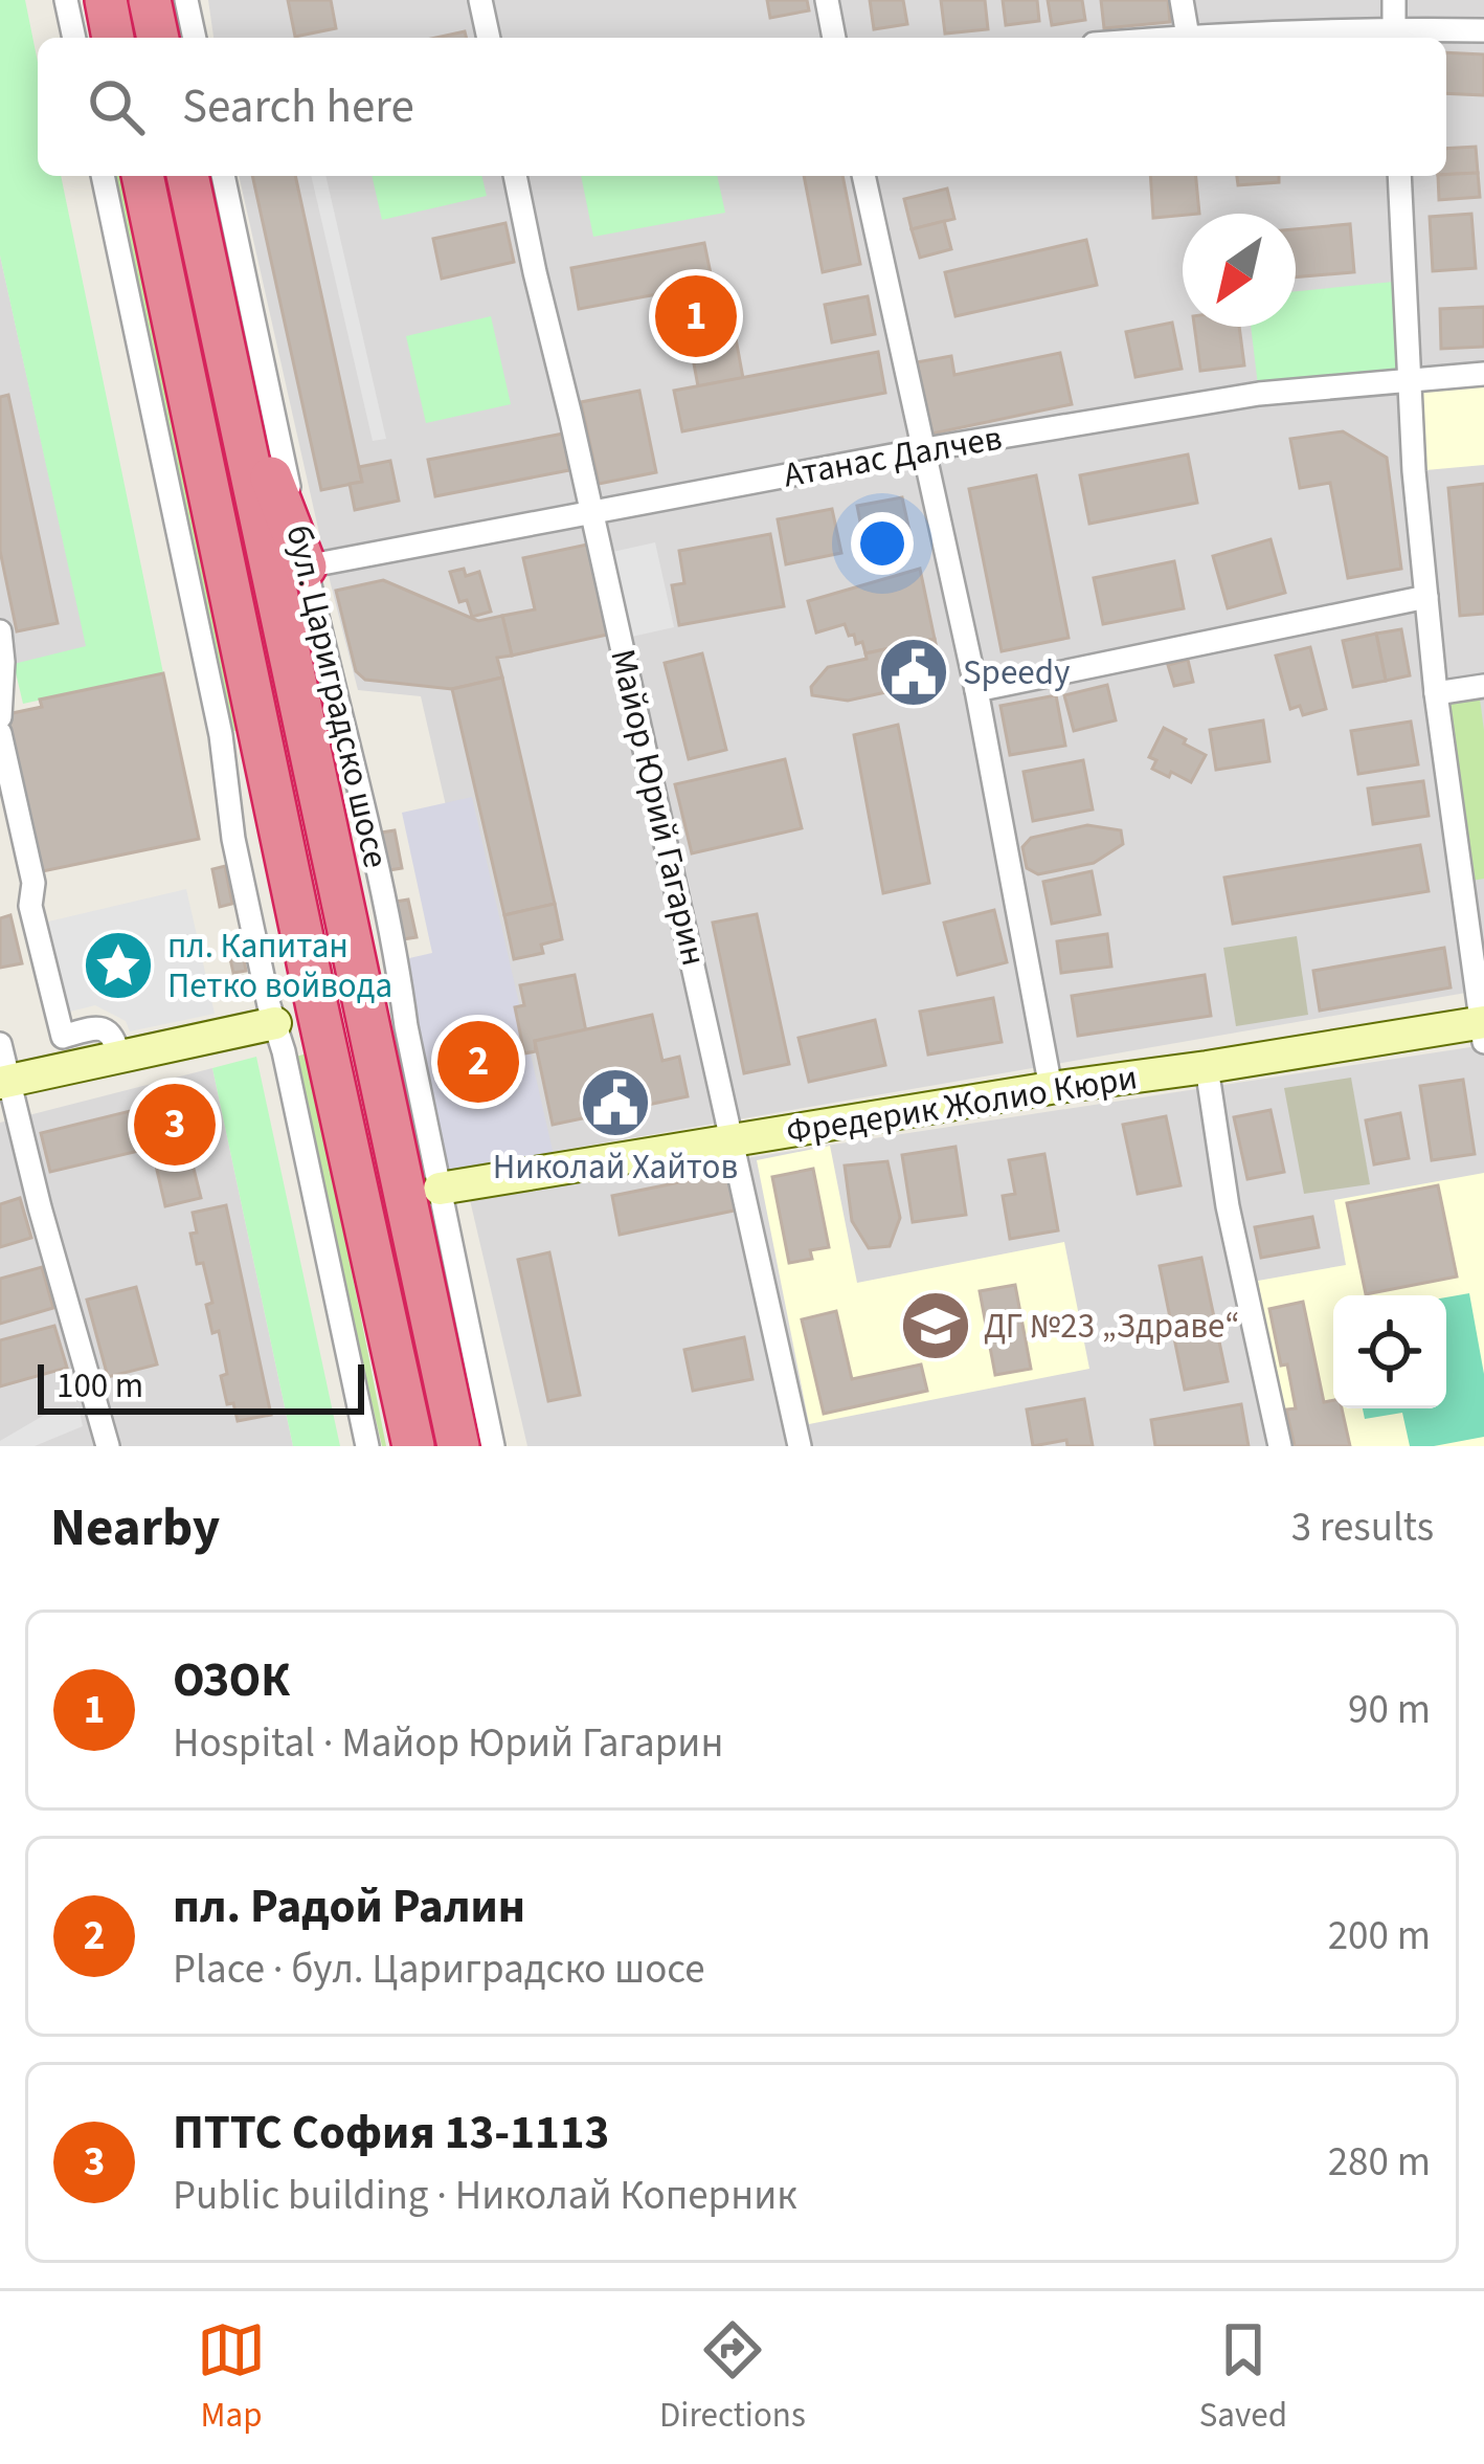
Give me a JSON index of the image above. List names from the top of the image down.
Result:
{
  "streets": {
    "highway": ["бул. Цариградско шосе"],
    "street": ["Атанас Далчев", "Майор Юрий Гагарин", "Фредерик Жолио Кюри"]
  },
  "crossings": [
    ["Атанас Далчев", "бул. Цариградско шосе"],
    ["Атанас Далчев", "Майор Юрий Гагарин"],
    ["бул. Цариградско шосе", "Фредерик Жолио Кюри"],
    ["Майор Юрий Гагарин", "Фредерик Жолио Кюри"]
  ],
  "places": {
    "public building": ["Speedy", "Николай Хайтов"],
    "place": ["пл. Капитан Петко войвода"],
    "school or university": ["ДГ №23 „Здраве“"]
  },
  "scale_bar": "100 m",
  "north": "bottom left",
  "page": {
    "search": "Search here",
    "pins": ["1", "2", "3"],
    "scale": "100 m",
    "heading": ["Nearby", "3 results"],
    "list": [
      {
        "mark": "1",
        "name": "ОЗОК",
        "note": "Hospital · Майор Юрий Гагарин",
        "value": "90 m"
      },
      {
        "mark": "2",
        "name": "пл. Радой Ралин",
        "note": "Place · бул. Цариградско шосе",
        "value": "200 m"
      },
      {
        "mark": "3",
        "name": "ПТТС София 13-1113",
        "note": "Public building · Николай Коперник",
        "value": "280 m"
      }
    ],
    "nav": ["Map", "Directions", "Saved"]
  }
}
